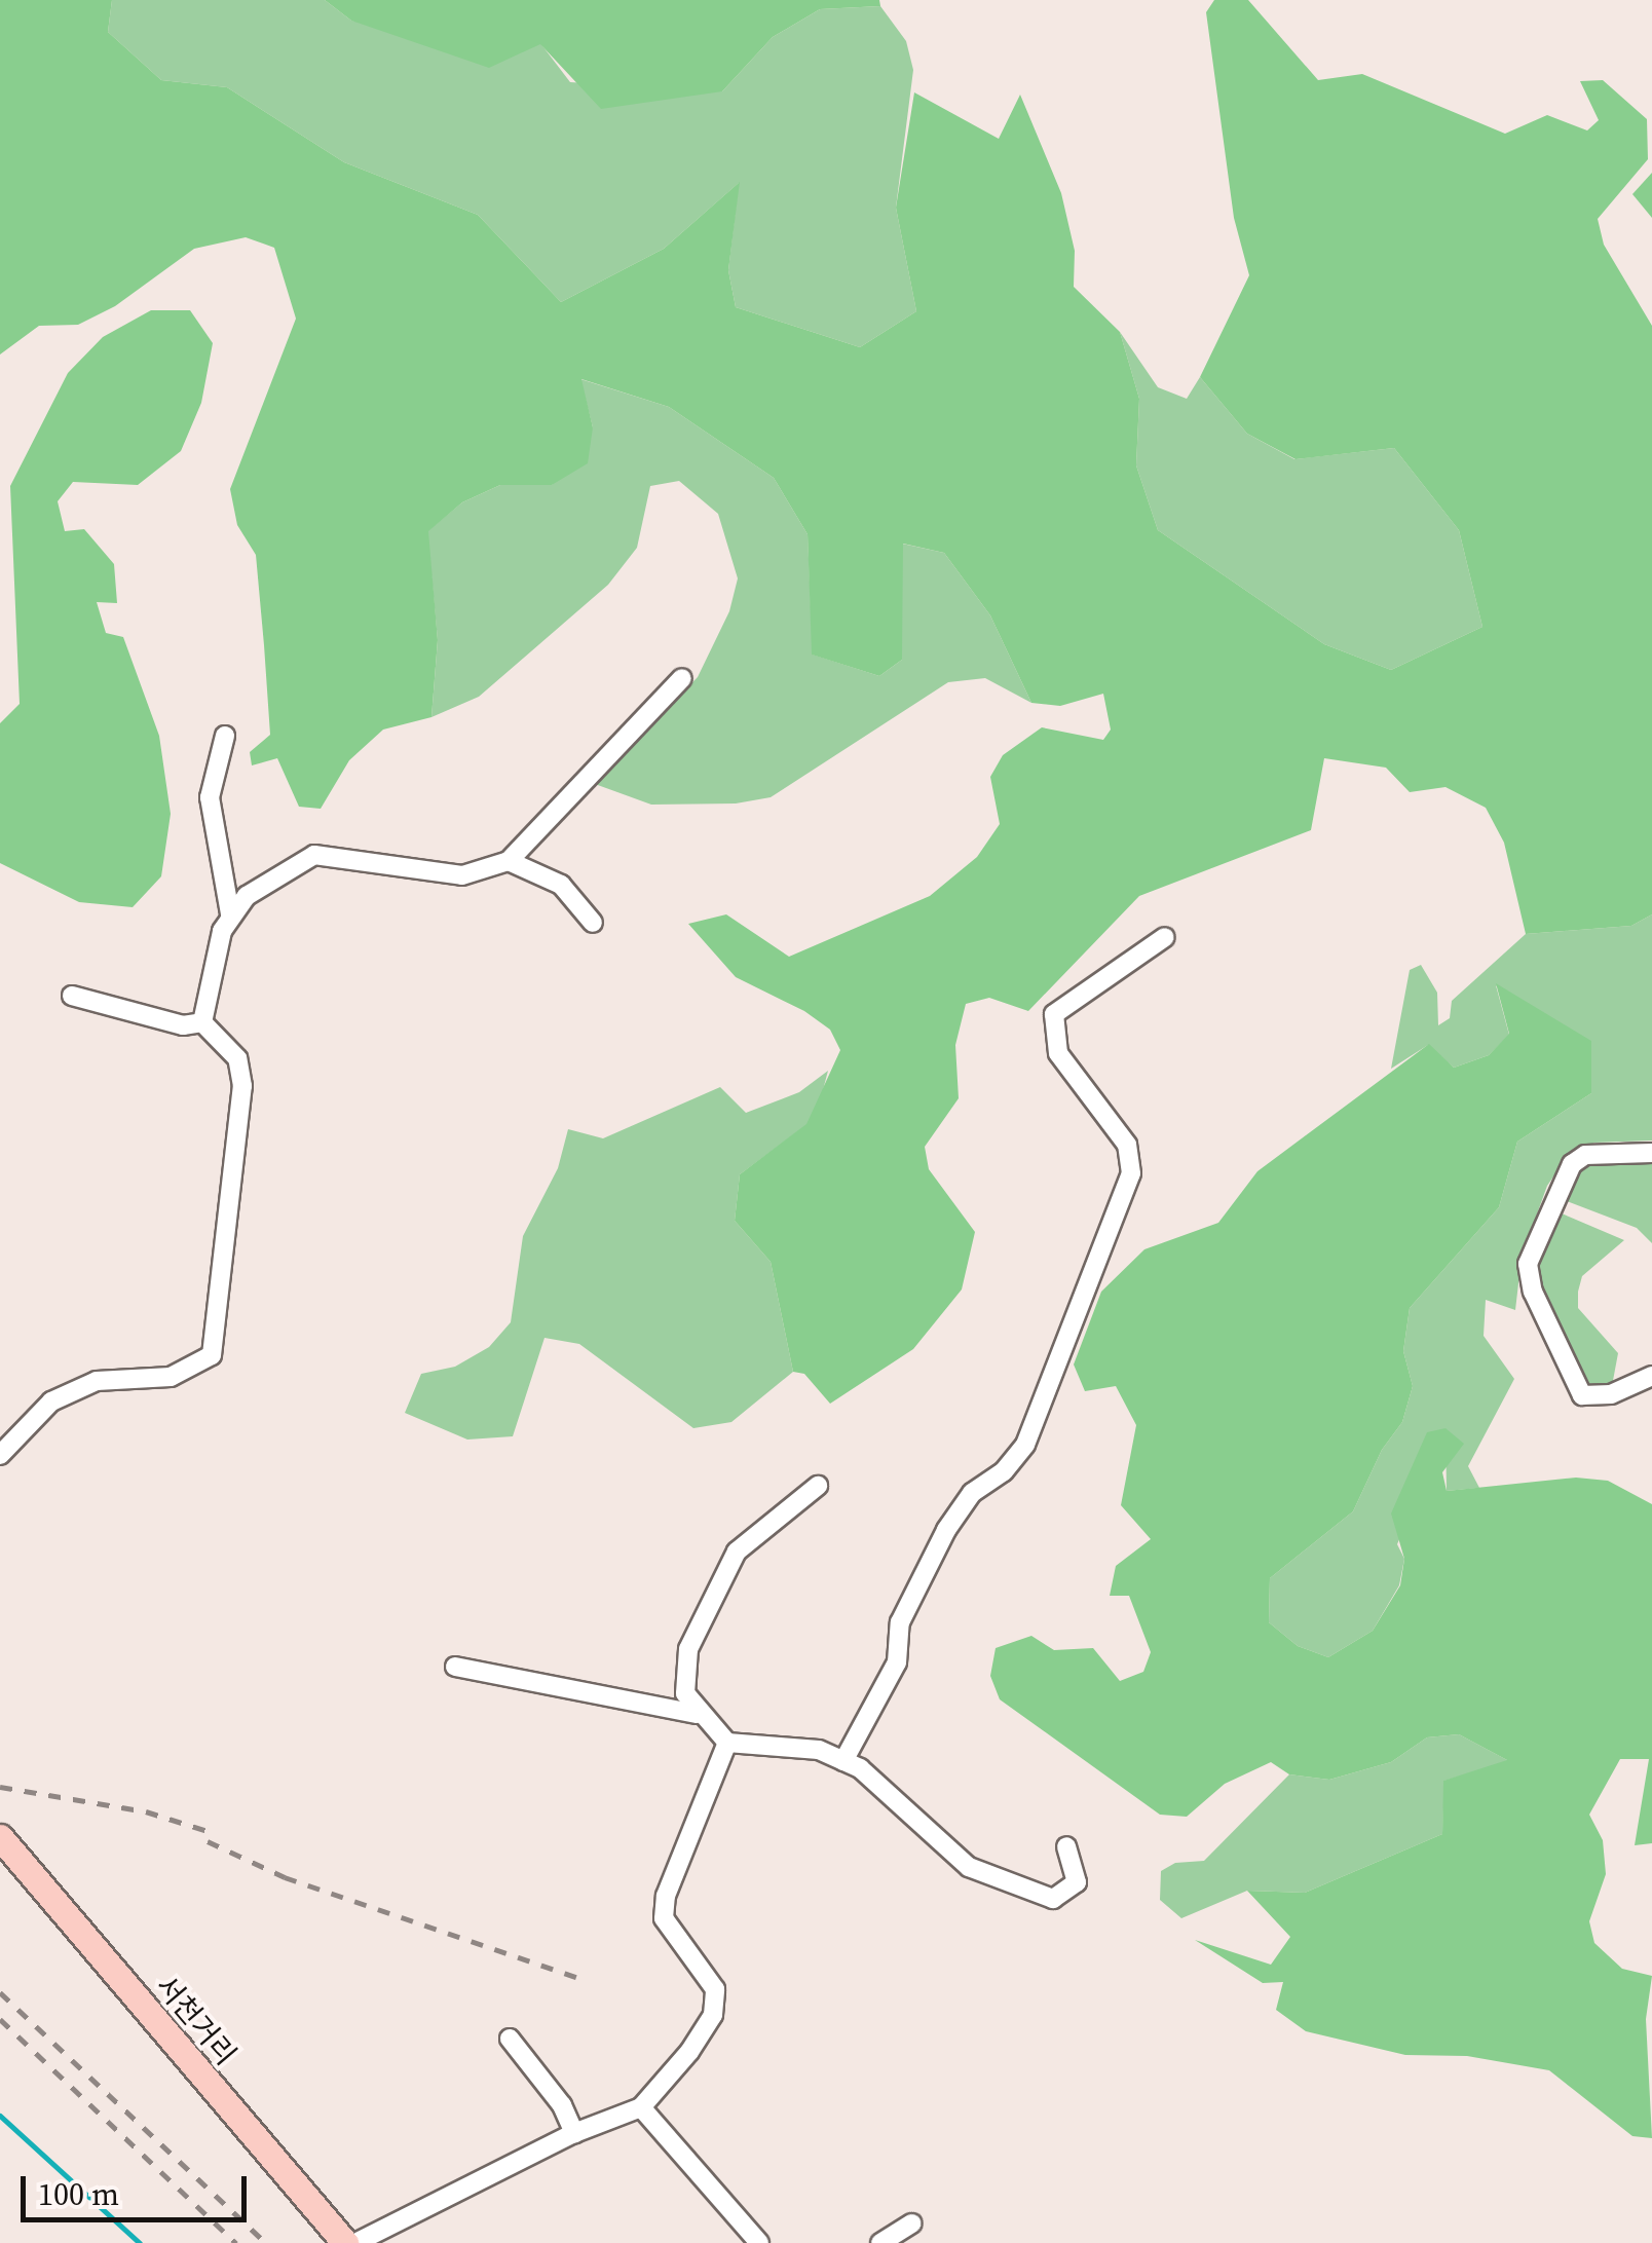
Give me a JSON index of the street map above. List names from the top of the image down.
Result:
{
  "streets": {
    "main road": ["서천거리"]
  },
  "scale_bar": "100 m"
}
